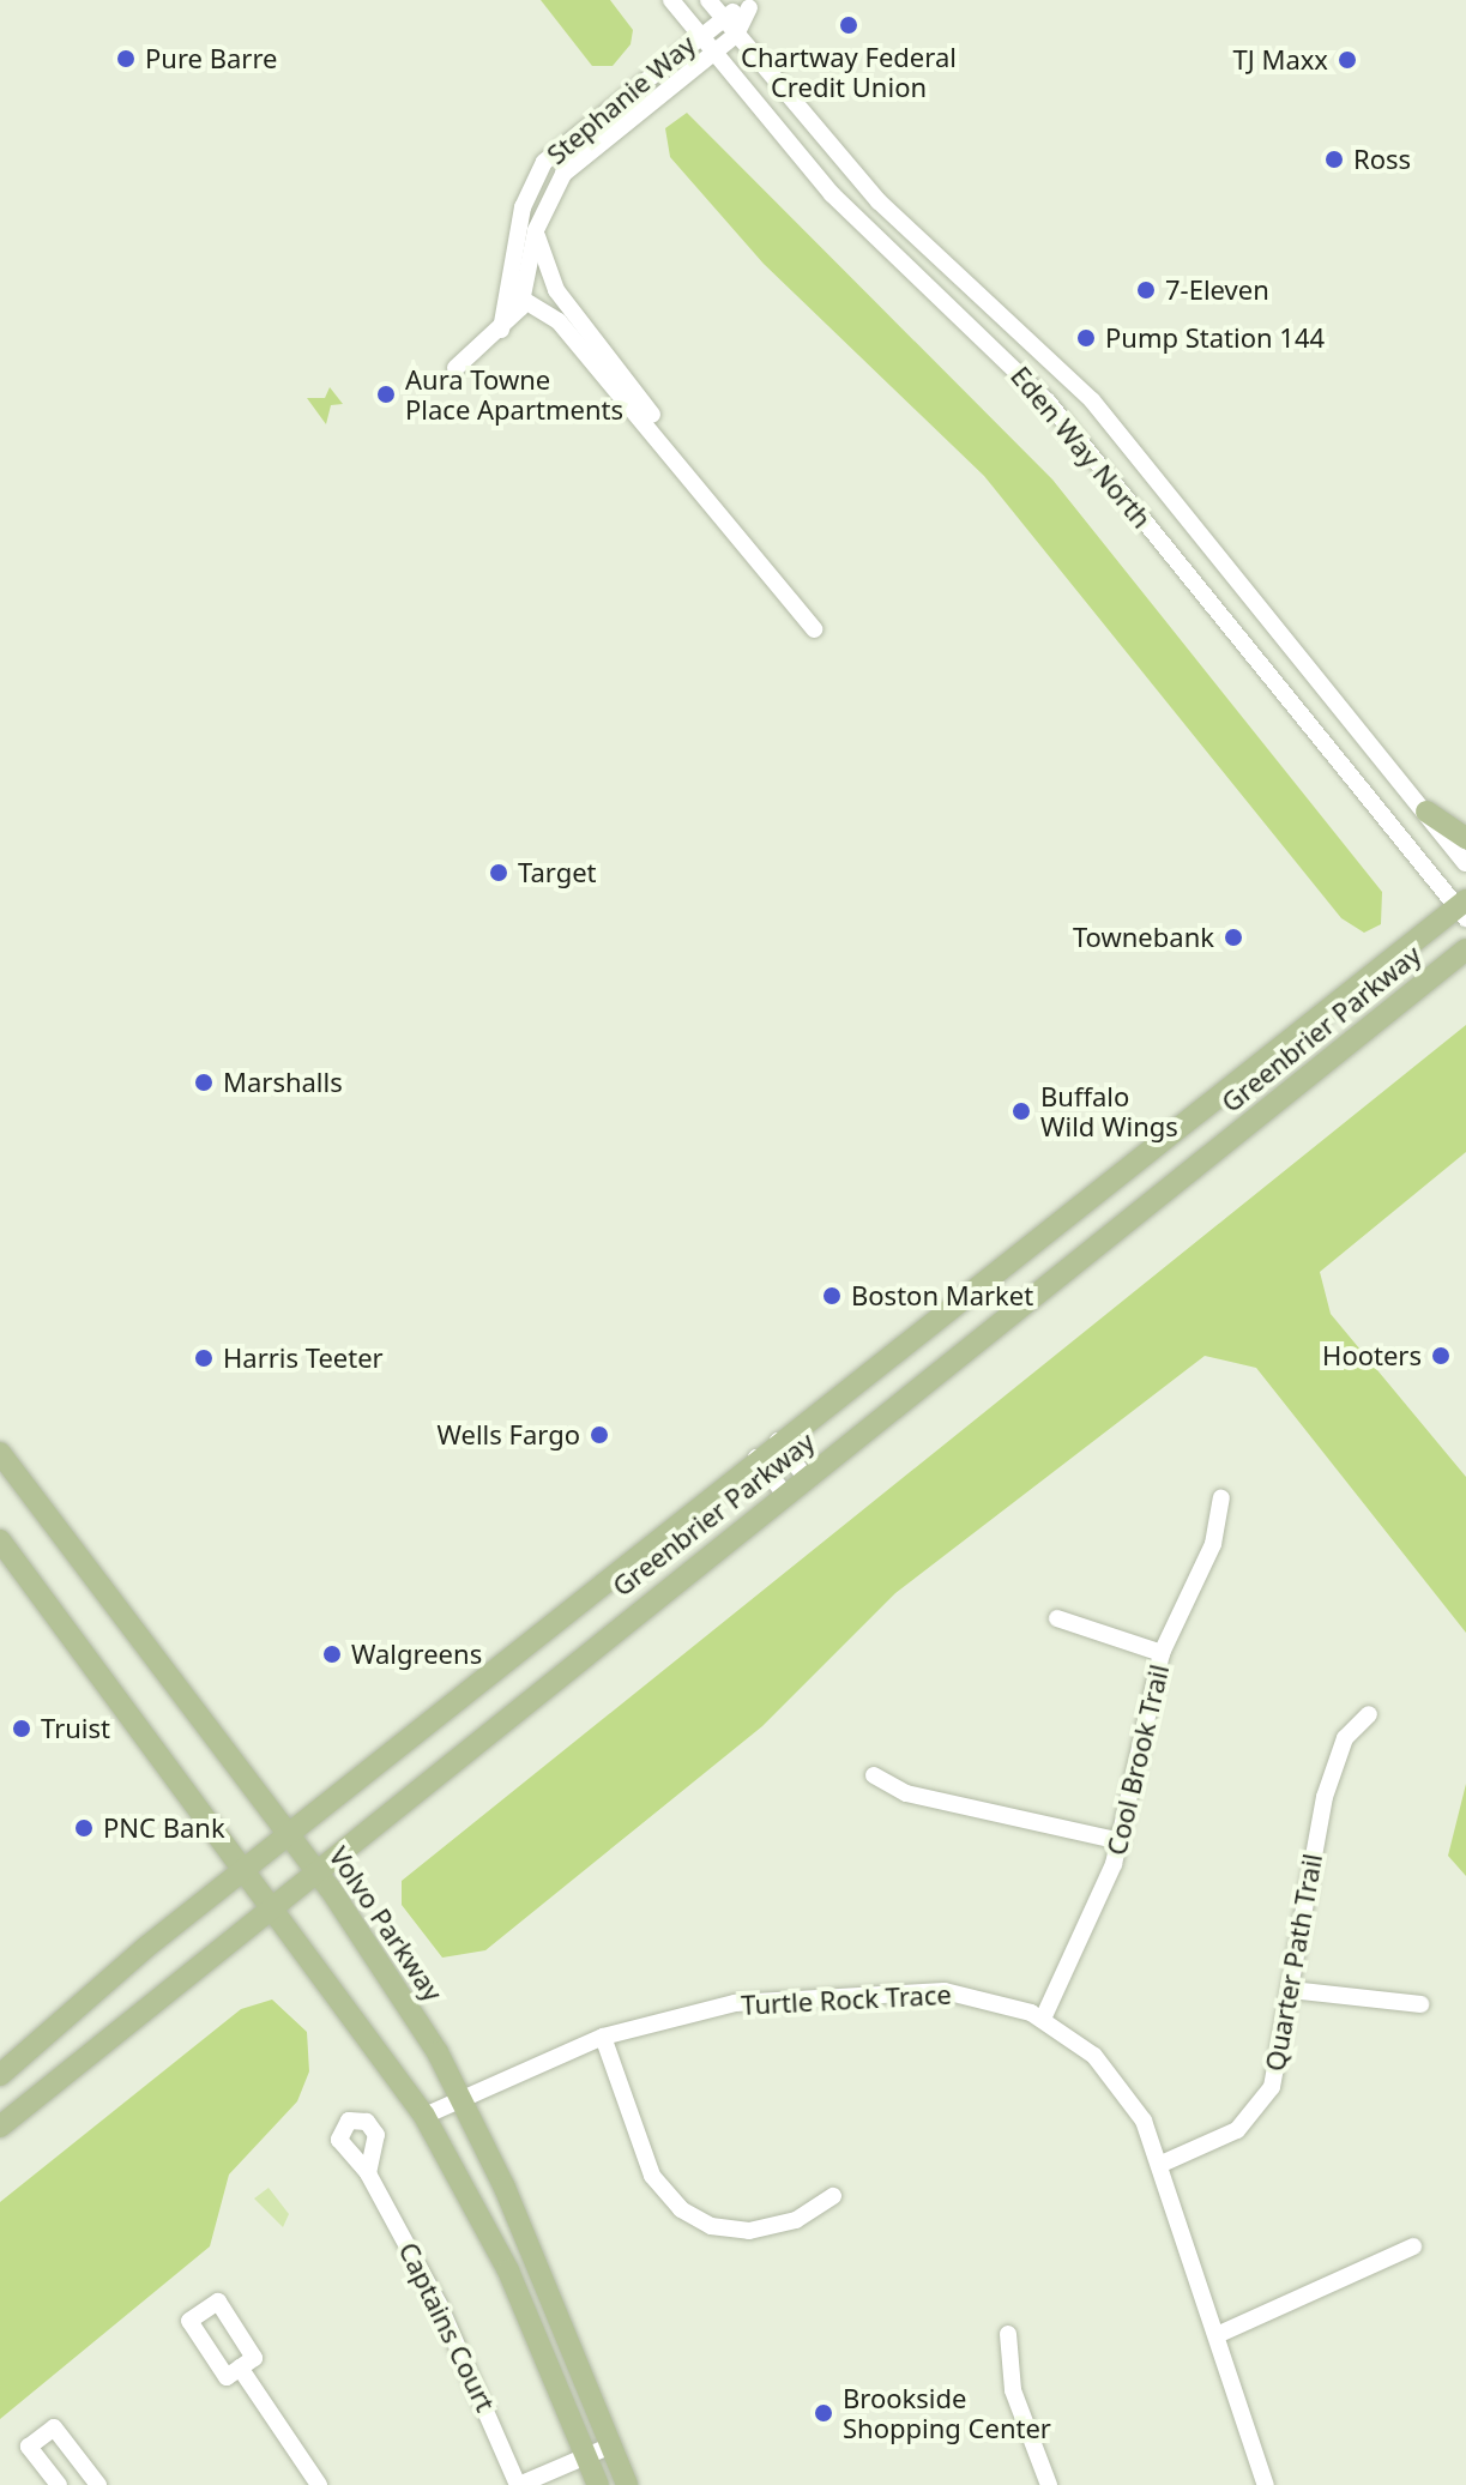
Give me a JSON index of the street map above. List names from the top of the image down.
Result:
{
  "streets": {
    "main road": ["Greenbrier Parkway", "Volvo Parkway"],
    "street": [
      "Stephanie Way",
      "Eden Way North",
      "Cool Brook Trail",
      "Quarter Path Trail",
      "Turtle Rock Trace",
      "Captains Court"
    ]
  },
  "crossings": [
    ["Stephanie Way", "Eden Way North"],
    ["Eden Way North", "Greenbrier Parkway"],
    ["Greenbrier Parkway", "Volvo Parkway"],
    ["Cool Brook Trail", "Turtle Rock Trace"],
    ["Volvo Parkway", "Turtle Rock Trace"],
    ["Quarter Path Trail", "Turtle Rock Trace"]
  ],
  "places": [
    "Chartway Federal Credit Union",
    "Pure Barre",
    "TJ Maxx",
    "Ross",
    "7-Eleven",
    "Pump Station 144",
    "Aura Towne Place Apartments",
    "Target",
    "Townebank",
    "Marshalls",
    "Buffalo Wild Wings",
    "Boston Market",
    "Hooters",
    "Harris Teeter",
    "Wells Fargo",
    "Walgreens",
    "Truist",
    "PNC Bank",
    "Brookside Shopping Center"
  ]
}
